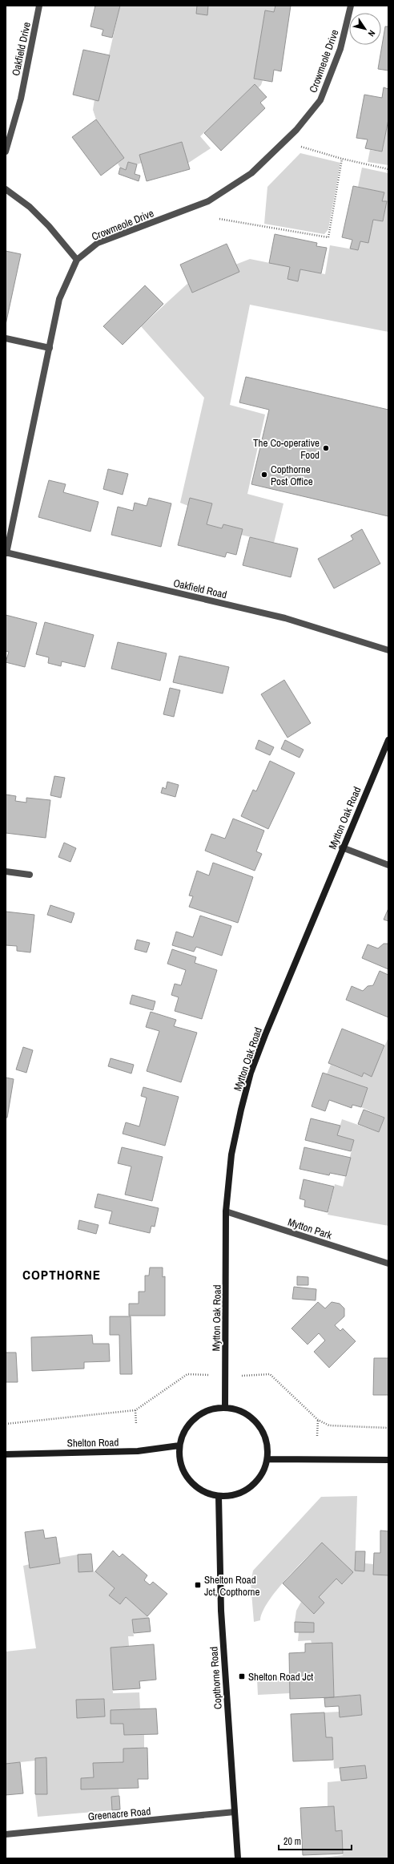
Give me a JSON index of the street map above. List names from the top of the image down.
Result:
{
  "streets": {
    "main road": ["Mytton Oak Road", "Shelton Road", "Copthorne Road"],
    "street": [
      "Oakfield Drive",
      "Crowmeole Drive",
      "Oakfield Road",
      "Mytton Park",
      "Greenacre Road"
    ]
  },
  "crossings": [
    ["Crowmeole Drive", "Oakfield Road"],
    ["Mytton Oak Road", "Mytton Park"],
    ["Mytton Oak Road", "Shelton Road"],
    ["Mytton Oak Road", "Copthorne Road"],
    ["Shelton Road", "Copthorne Road"],
    ["Copthorne Road", "Greenacre Road"]
  ],
  "districts": ["COPTHORNE"],
  "places": {
    "other": ["The Co-operative Food", "Copthorne Post Office"],
    "transit": ["Shelton Road Jct, Copthorne", "Shelton Road Jct"]
  },
  "scale_bar": "20 m",
  "north": "bottom right"
}
